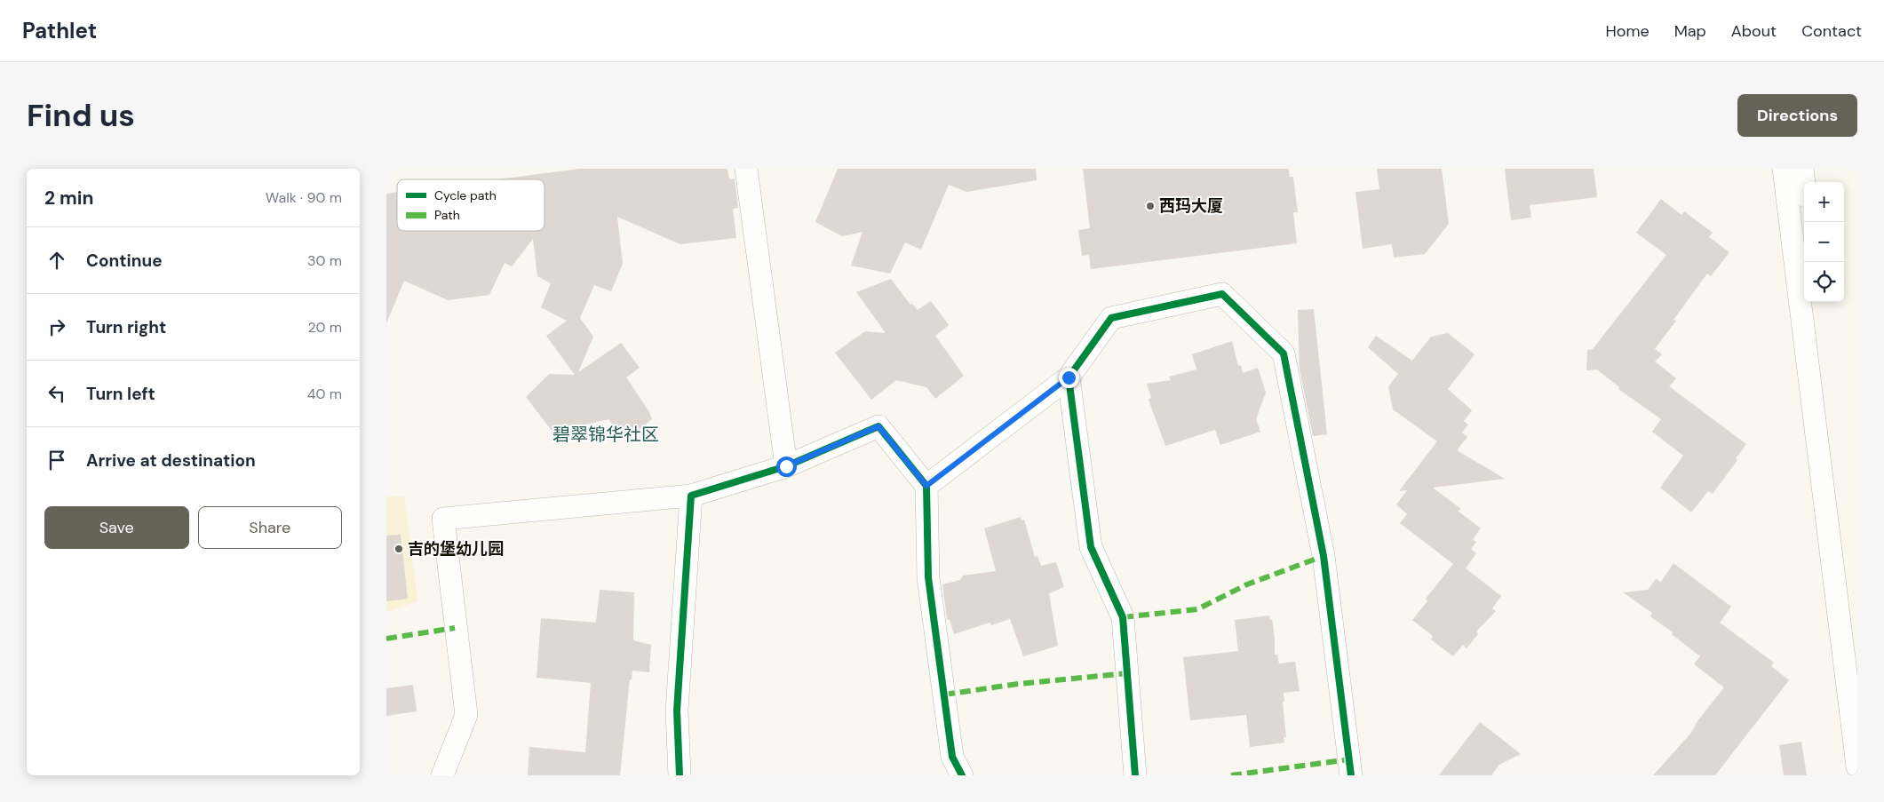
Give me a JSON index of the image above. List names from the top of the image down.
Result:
{
  "districts": ["碧翠锦华社区"],
  "places": ["西玛大厦", "吉的堡幼儿园"],
  "legend": ["Cycle path", "Path"],
  "page": {
    "header": "Pathlet",
    "nav": [
      "Home",
      "Map",
      "About",
      "Contact"
    ],
    "buttons": [
      "Directions",
      ["Save", "Share"]
    ],
    "title": "Find us",
    "heading": ["2 min", "Walk · 90 m"],
    "map_buttons": ["+", "−"],
    "list": [
      ["Continue", "30 m"],
      ["Turn right", "20 m"],
      ["Turn left", "40 m"],
      "Arrive at destination"
    ]
  }
}
